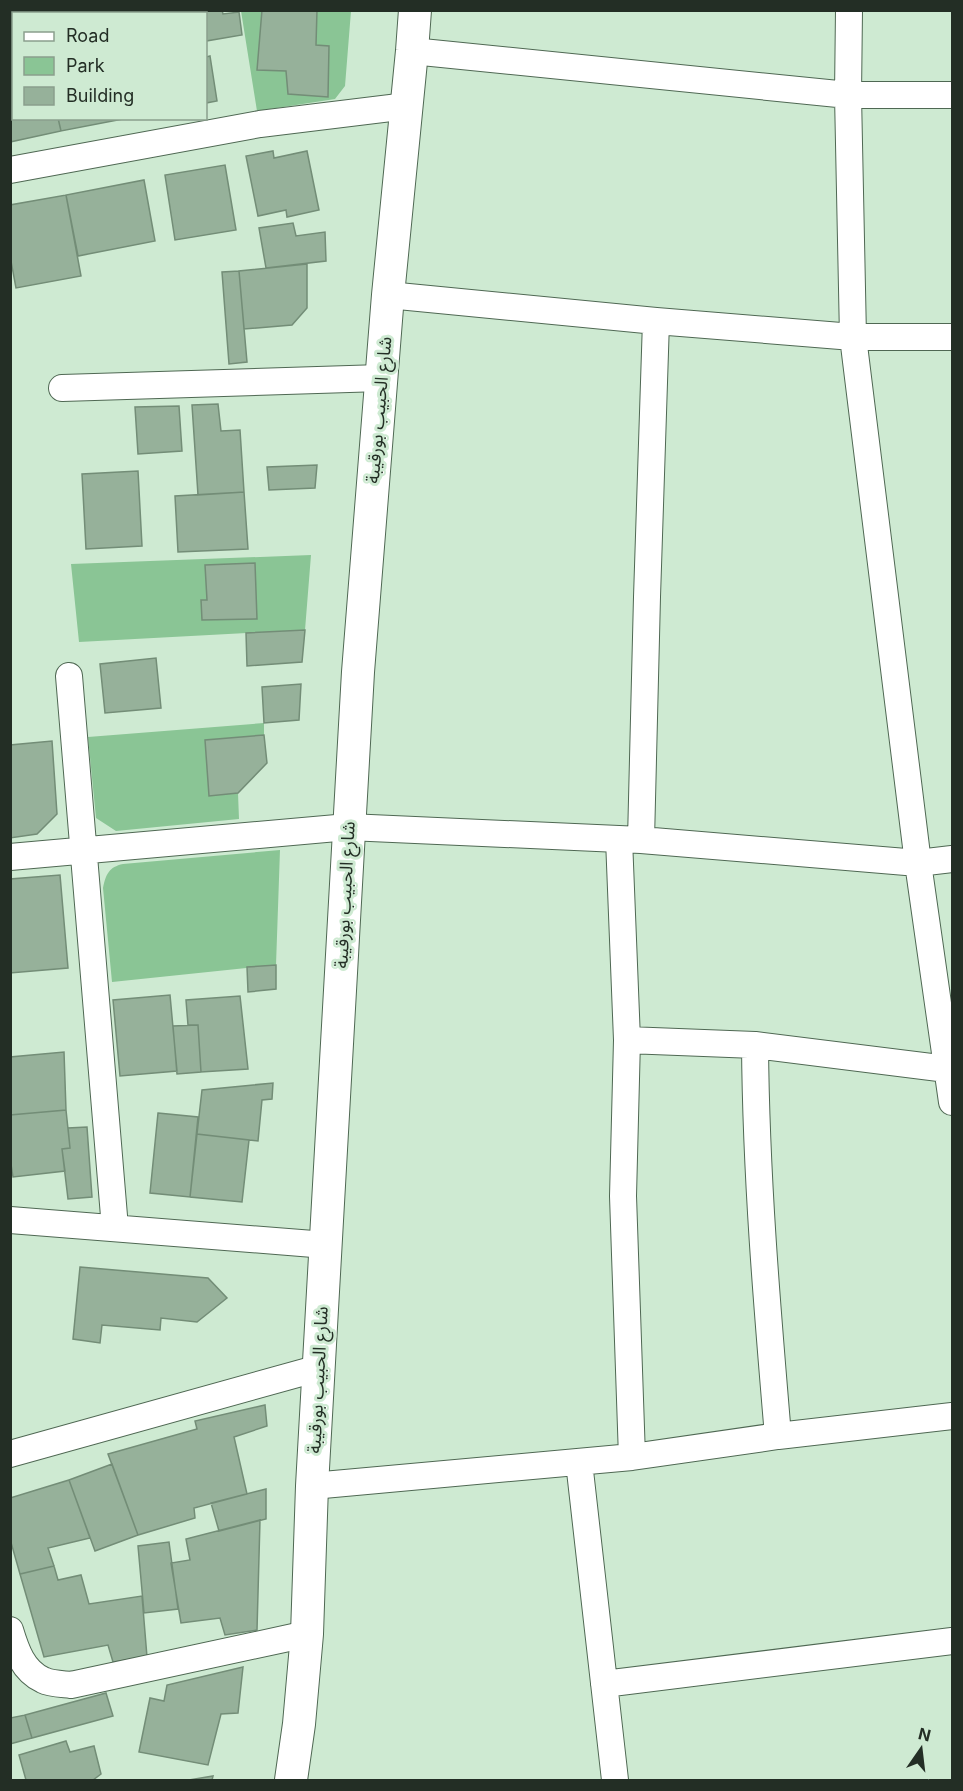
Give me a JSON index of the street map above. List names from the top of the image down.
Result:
{
  "streets": {
    "street": ["شارع الحبيب بورقيبة"]
  },
  "legend": ["Road", "Park", "Building"],
  "north": "top"
}
